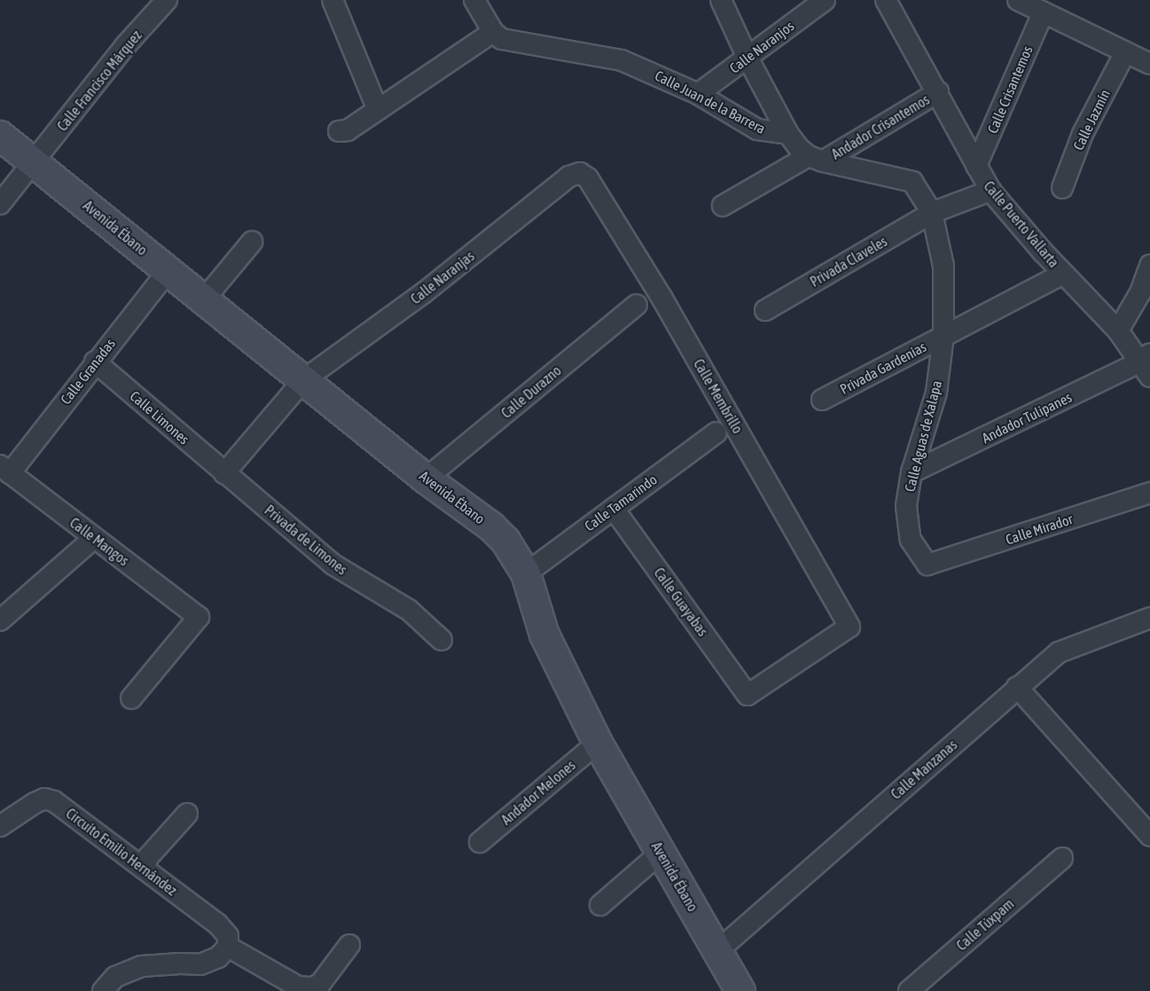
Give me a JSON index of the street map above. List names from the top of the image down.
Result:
{
  "streets": {
    "main road": ["Avenida Ébano"],
    "street": [
      "Calle Naranjos",
      "Calle Francisco Márquez",
      "Calle Crisantemos",
      "Calle Juan de la Barrera",
      "Calle Jazmín",
      "Andador Crisantemos",
      "Calle Puerto Vallarta",
      "Privada Claveles",
      "Calle Naranjas",
      "Privada Gardenias",
      "Calle Granadas",
      "Calle Durazno",
      "Calle Membrillo",
      "Calle Limones",
      "Andador Tulipanes",
      "Calle Aguas de Xalapa",
      "Calle Tamarindo",
      "Calle Mirador",
      "Privada de Limones",
      "Calle Mangos",
      "Calle Guayabas",
      "Calle Manzanas",
      "Andador Melones",
      "Circuito Emilio Hernández",
      "Calle Túxpam"
    ]
  },
  "crossings": [
    ["Calle Naranjos", "Calle Juan de la Barrera"],
    ["Calle Francisco Márquez", "Avenida Ébano"],
    ["Calle Crisantemos", "Calle Puerto Vallarta"],
    ["Andador Crisantemos", "Calle Puerto Vallarta"],
    ["Andador Crisantemos", "Calle Aguas de Xalapa"],
    ["Calle Puerto Vallarta", "Privada Claveles"],
    ["Calle Puerto Vallarta", "Privada Gardenias"],
    ["Calle Puerto Vallarta", "Andador Tulipanes"],
    ["Avenida Ébano", "Calle Naranjas"],
    ["Avenida Ébano", "Calle Granadas"],
    ["Avenida Ébano", "Calle Durazno"],
    ["Avenida Ébano", "Calle Tamarindo"],
    ["Avenida Ébano", "Calle Manzanas"],
    ["Avenida Ébano", "Andador Melones"],
    ["Privada Claveles", "Calle Aguas de Xalapa"],
    ["Calle Naranjas", "Calle Membrillo"],
    ["Calle Naranjas", "Calle Limones"],
    ["Calle Naranjas", "Privada de Limones"],
    ["Privada Gardenias", "Calle Aguas de Xalapa"],
    ["Calle Granadas", "Calle Limones"],
    ["Calle Granadas", "Calle Mangos"],
    ["Calle Membrillo", "Calle Guayabas"],
    ["Calle Limones", "Privada de Limones"],
    ["Andador Tulipanes", "Calle Aguas de Xalapa"],
    ["Calle Aguas de Xalapa", "Calle Mirador"],
    ["Calle Tamarindo", "Calle Guayabas"]
  ]
}
